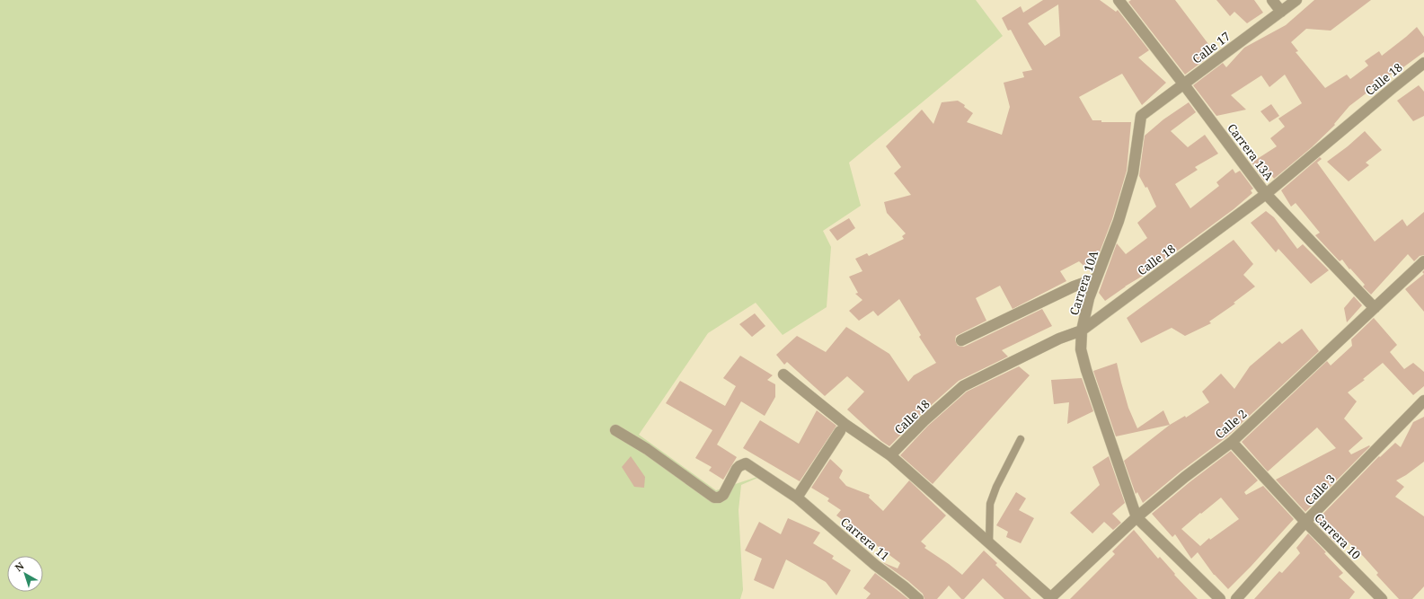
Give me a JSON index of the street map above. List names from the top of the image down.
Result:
{
  "streets": {
    "street": [
      "Calle 17",
      "Calle 18",
      "Carrera 13A",
      "Carrera 10A",
      "Calle 2",
      "Calle 3",
      "Carrera 10",
      "Carrera 11"
    ]
  },
  "crossings": [
    ["Calle 17", "Carrera 13A"],
    ["Calle 17", "Carrera 10A"],
    ["Calle 18", "Carrera 13A"],
    ["Calle 18", "Carrera 10A"],
    ["Carrera 13A", "Calle 2"],
    ["Carrera 10A", "Calle 2"],
    ["Calle 2", "Carrera 10"],
    ["Calle 3", "Carrera 10"]
  ],
  "north": "top left"
}
